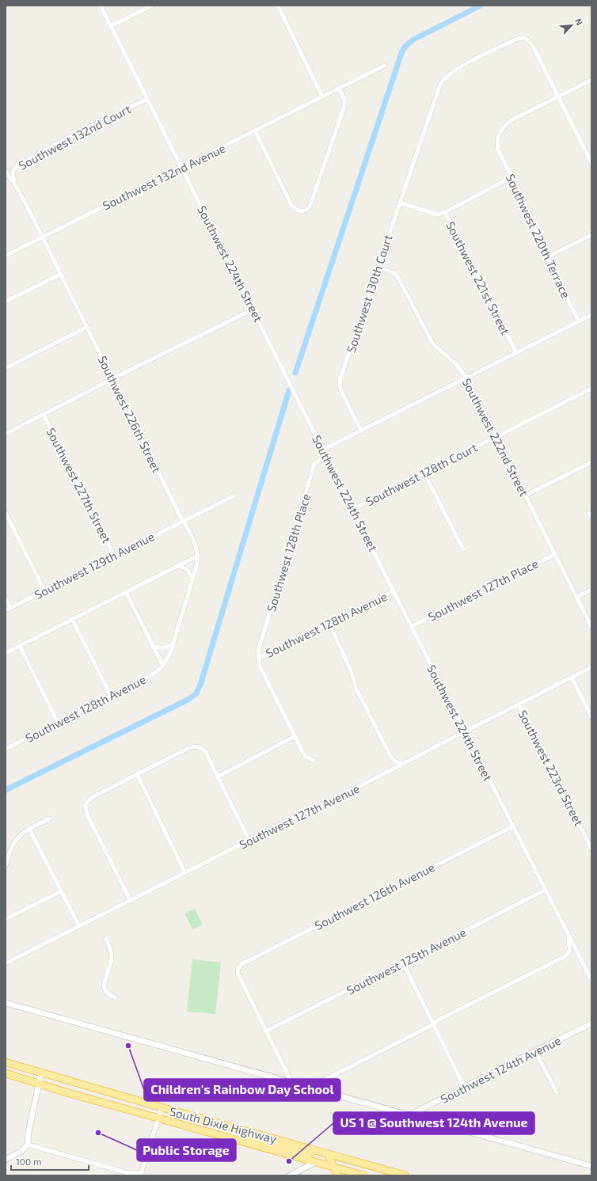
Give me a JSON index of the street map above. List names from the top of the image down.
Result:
{
  "streets": {
    "highway": ["South Dixie Highway"],
    "street": [
      "Southwest 132nd Court",
      "Southwest 132nd Avenue",
      "Southwest 220th Terrace",
      "Southwest 224th Street",
      "Southwest 221st Street",
      "Southwest 130th Court",
      "Southwest 226th Street",
      "Southwest 222nd Street",
      "Southwest 128th Court",
      "Southwest 227th Street",
      "Southwest 128th Place",
      "Southwest 129th Avenue",
      "Southwest 127th Place",
      "Southwest 128th Avenue",
      "Southwest 223rd Street",
      "Southwest 127th Avenue",
      "Southwest 126th Avenue",
      "Southwest 125th Avenue",
      "Southwest 124th Avenue"
    ]
  },
  "crossings": [
    ["Southwest 132nd Court", "Southwest 224th Street"],
    ["Southwest 132nd Court", "Southwest 226th Street"],
    ["Southwest 132nd Avenue", "Southwest 224th Street"],
    ["Southwest 132nd Avenue", "Southwest 226th Street"],
    ["Southwest 220th Terrace", "Southwest 130th Court"],
    ["Southwest 224th Street", "Southwest 128th Court"],
    ["Southwest 224th Street", "Southwest 128th Place"],
    ["Southwest 224th Street", "Southwest 127th Place"],
    ["Southwest 224th Street", "Southwest 128th Avenue"],
    ["Southwest 224th Street", "Southwest 127th Avenue"],
    ["Southwest 224th Street", "Southwest 126th Avenue"],
    ["Southwest 224th Street", "Southwest 125th Avenue"],
    ["Southwest 221st Street", "Southwest 130th Court"],
    ["Southwest 130th Court", "Southwest 222nd Street"],
    ["Southwest 226th Street", "Southwest 129th Avenue"],
    ["Southwest 226th Street", "Southwest 128th Avenue"],
    ["Southwest 222nd Street", "Southwest 128th Court"],
    ["Southwest 222nd Street", "Southwest 127th Place"],
    ["Southwest 227th Street", "Southwest 129th Avenue"],
    ["Southwest 128th Place", "Southwest 128th Avenue"],
    ["Southwest 223rd Street", "Southwest 127th Avenue"],
    ["Southwest 126th Avenue", "Southwest 125th Avenue"]
  ],
  "places": ["Children's Rainbow Day School", "Public Storage", "US 1 @ Southwest 124th Avenue"],
  "scale_bar": "100 m",
  "north": "top right"
}
